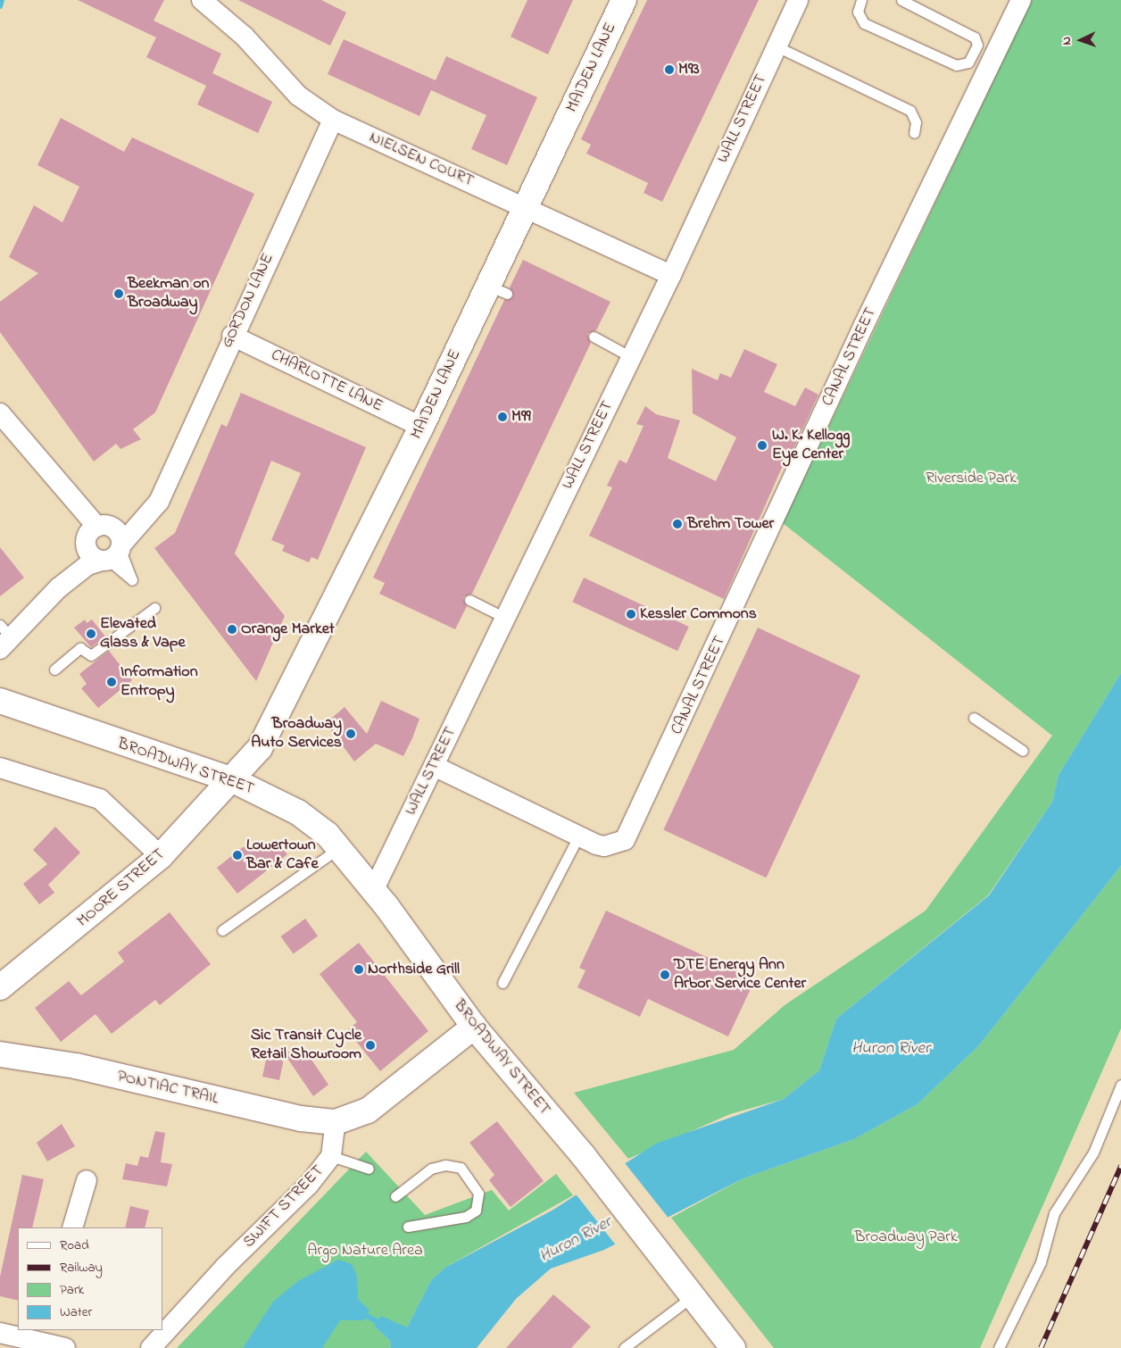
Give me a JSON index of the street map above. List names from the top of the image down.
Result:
{
  "streets": {
    "main road": [
      "MAIDEN LANE",
      "BROADWAY STREET",
      "MOORE STREET",
      "PONTIAC TRAIL"
    ],
    "street": [
      "WALL STREET",
      "NIELSEN COURT",
      "GORDON LANE",
      "CANAL STREET",
      "CHARLOTTE LANE",
      "SWIFT STREET"
    ]
  },
  "crossings": [
    ["MAIDEN LANE", "NIELSEN COURT"],
    ["MAIDEN LANE", "CHARLOTTE LANE"],
    ["MAIDEN LANE", "BROADWAY STREET"],
    ["MAIDEN LANE", "MOORE STREET"],
    ["WALL STREET", "NIELSEN COURT"],
    ["WALL STREET", "CANAL STREET"],
    ["WALL STREET", "BROADWAY STREET"],
    ["NIELSEN COURT", "GORDON LANE"],
    ["GORDON LANE", "CHARLOTTE LANE"],
    ["BROADWAY STREET", "MOORE STREET"],
    ["PONTIAC TRAIL", "SWIFT STREET"]
  ],
  "water": ["Huron River"],
  "parks": ["Riverside Park", "Broadway Park", "Argo Nature Area"],
  "places": [
    "M93",
    "Beekman on Broadway",
    "M99",
    "W. K. Kellogg Eye Center",
    "Brehm Tower",
    "Kessler Commons",
    "Orange Market",
    "Elevated Glass & Vape",
    "Information Entropy",
    "Broadway Auto Services",
    "Lowertown Bar & Cafe",
    "Northside Grill",
    "DTE Energy Ann Arbor Service Center",
    "Sic Transit Cycle Retail Showroom"
  ],
  "legend": [
    "Road",
    "Railway",
    "Park",
    "Water"
  ],
  "north": "left"
}
